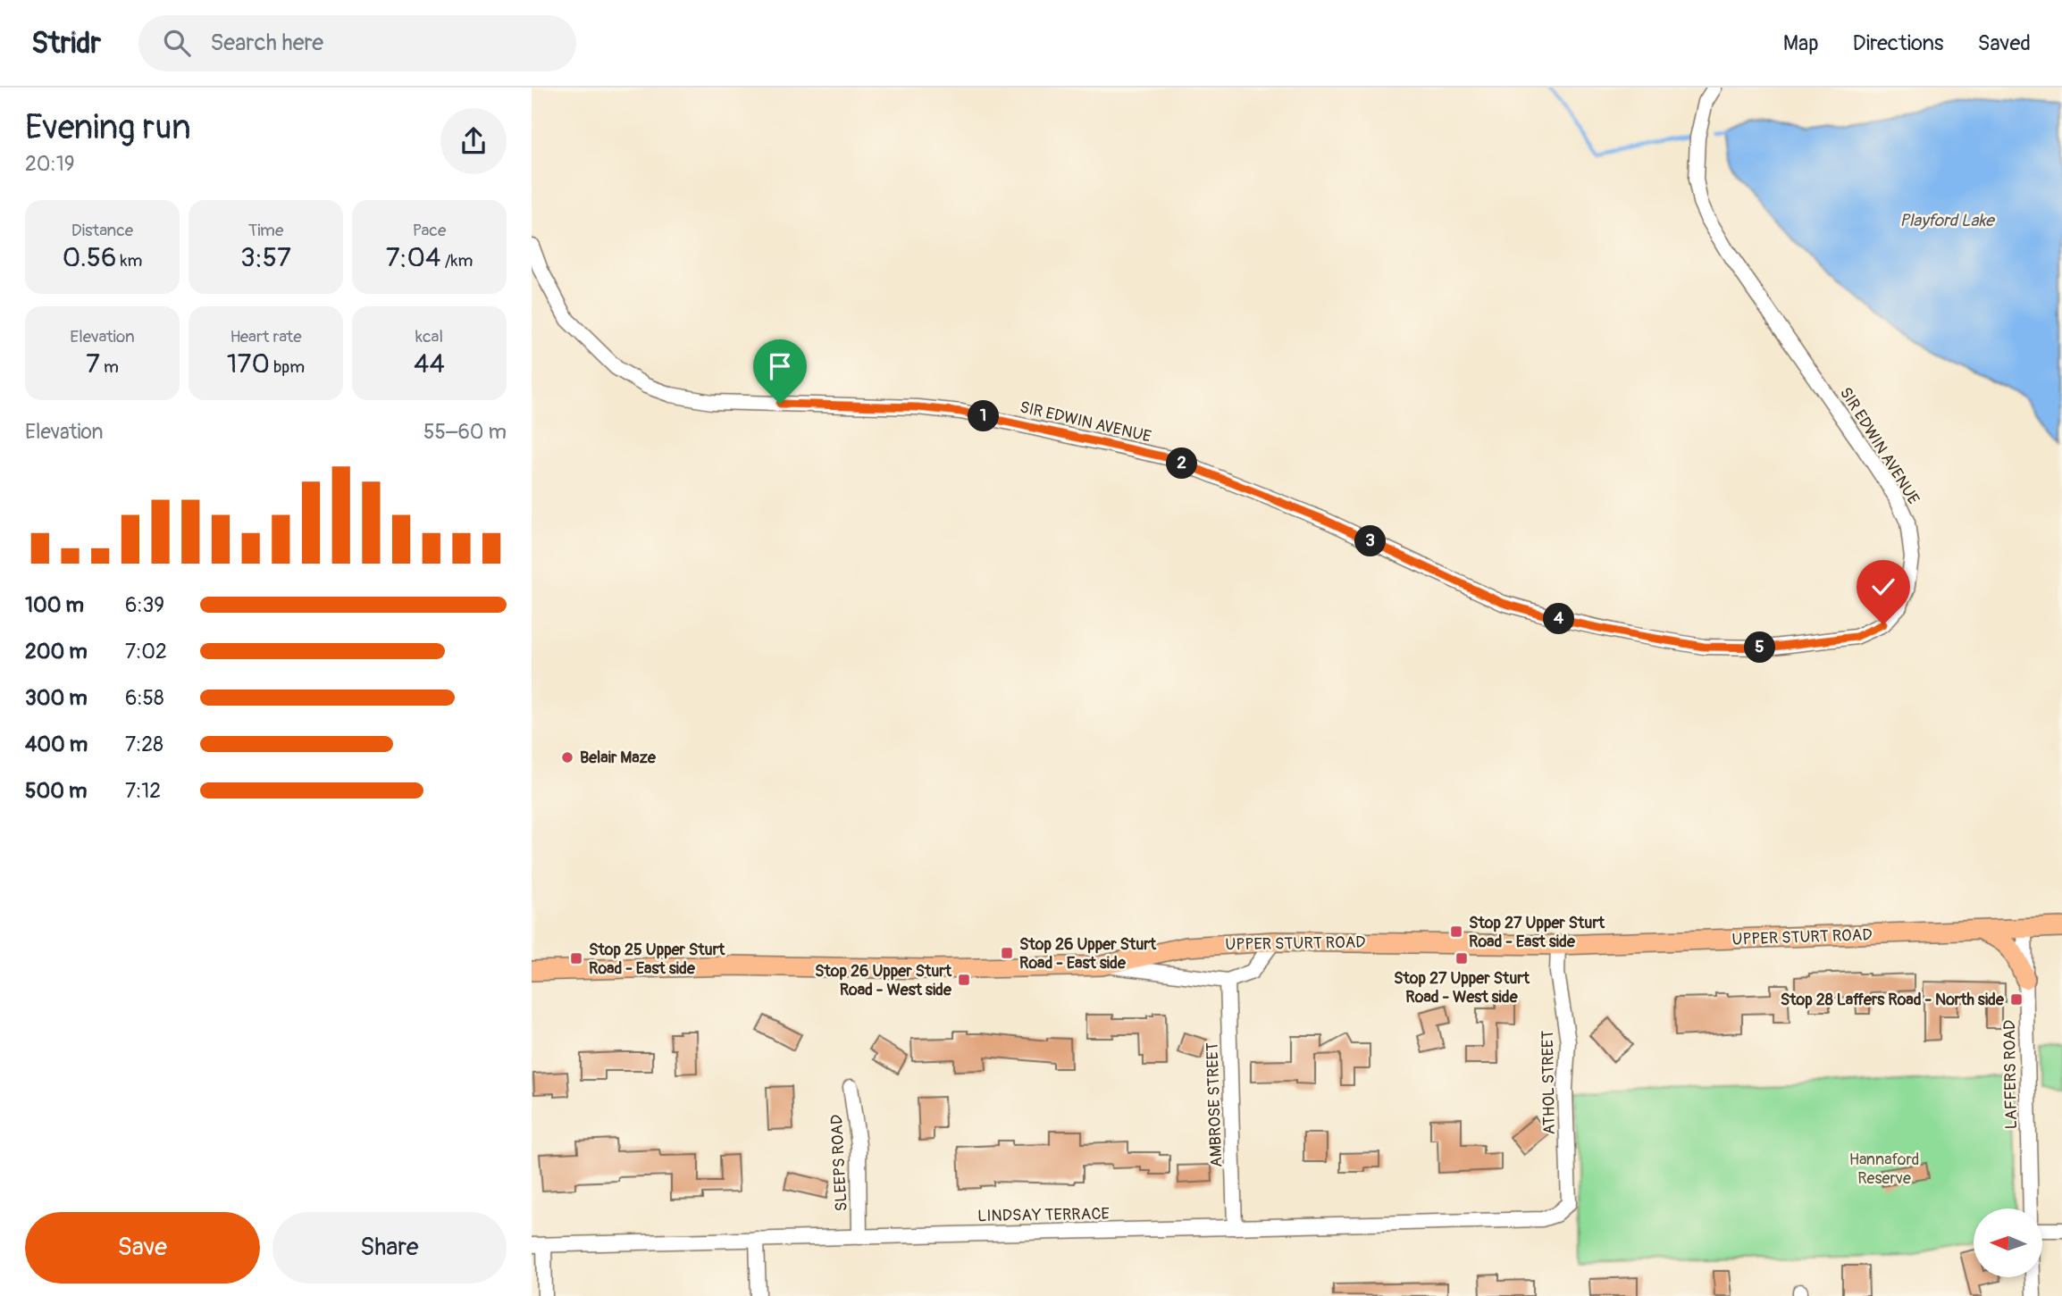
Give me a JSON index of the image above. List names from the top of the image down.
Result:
{
  "streets": {
    "main road": ["UPPER STURT ROAD"],
    "street": [
      "SIR EDWIN AVENUE",
      "LAFFERS ROAD",
      "ATHOL STREET",
      "AMBROSE STREET",
      "SLEEPS ROAD",
      "LINDSAY TERRACE"
    ]
  },
  "crossings": [
    ["UPPER STURT ROAD", "LAFFERS ROAD"],
    ["UPPER STURT ROAD", "ATHOL STREET"],
    ["ATHOL STREET", "LINDSAY TERRACE"],
    ["AMBROSE STREET", "LINDSAY TERRACE"],
    ["SLEEPS ROAD", "LINDSAY TERRACE"]
  ],
  "water": ["Playford Lake"],
  "parks": ["Hannaford Reserve"],
  "places": {
    "other": ["Belair Maze"],
    "transit": [
      "Stop 27 Upper Sturt Road - East side",
      "Stop 26 Upper Sturt Road - East side",
      "Stop 25 Upper Sturt Road - East side",
      "Stop 27 Upper Sturt Road - West side",
      "Stop 26 Upper Sturt Road - West side",
      "Stop 28 Laffers Road - North side"
    ]
  },
  "north": "left",
  "page": {
    "header": "Stridr",
    "search": "Search here",
    "nav": ["Map", "Directions", "Saved"],
    "heading": ["Evening run", "20:19"],
    "stats": [
      ["Distance", "0.56 km"],
      ["Time", "3:57"],
      ["Pace", "7:04 /km"],
      ["Elevation", "7 m"],
      ["Heart rate", "170 bpm"],
      ["kcal", "44"]
    ],
    "pins": [
      "1",
      "2",
      "3",
      "4",
      "5"
    ],
    "chart": ["Elevation", "55–60 m"],
    "list": [
      {
        "name": "100 m",
        "note": "6:39"
      },
      {
        "name": "200 m",
        "note": "7:02"
      },
      {
        "name": "300 m",
        "note": "6:58"
      },
      {
        "name": "400 m",
        "note": "7:28"
      },
      {
        "name": "500 m",
        "note": "7:12"
      }
    ],
    "buttons": ["Save", "Share"]
  }
}
